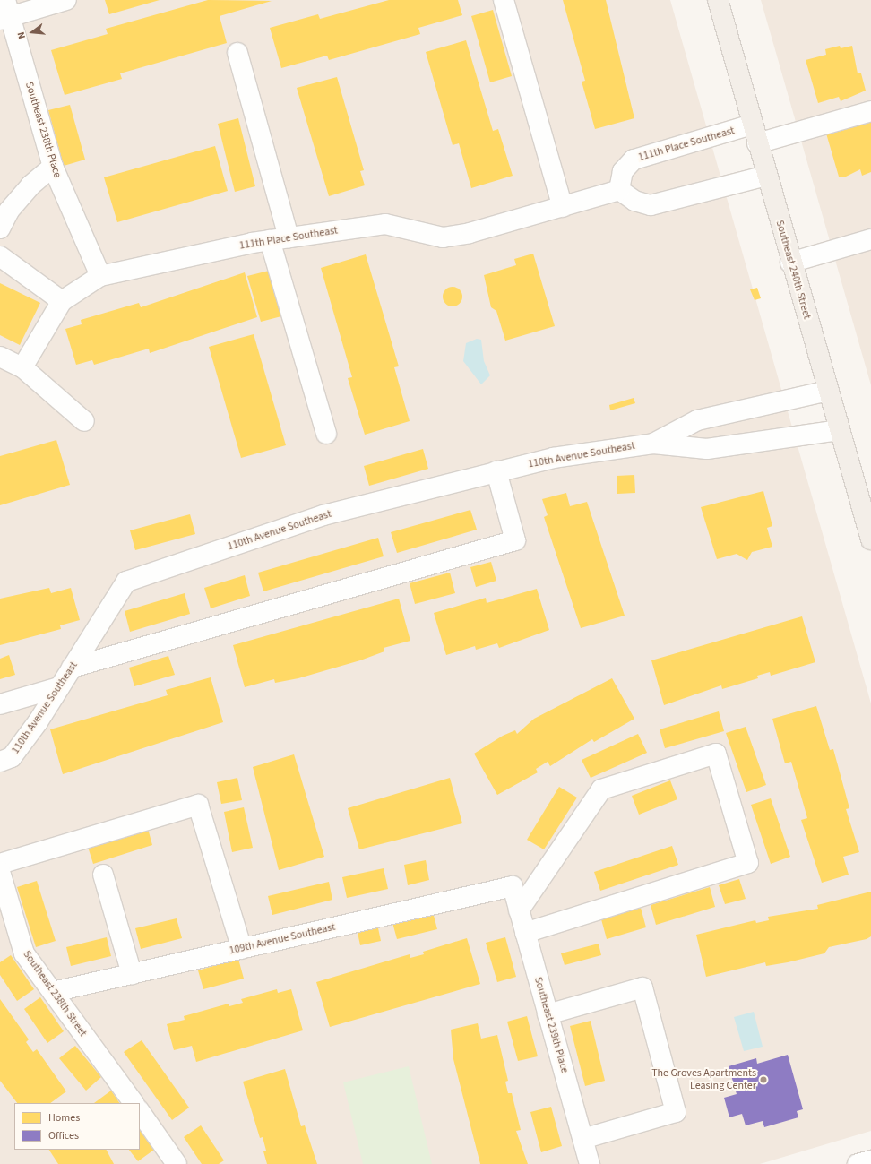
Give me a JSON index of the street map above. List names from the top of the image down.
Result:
{
  "streets": {
    "main road": ["Southeast 240th Street"],
    "street": [
      "Southeast 238th Place",
      "111th Place Southeast",
      "110th Avenue Southeast",
      "109th Avenue Southeast",
      "Southeast 238th Street",
      "Southeast 239th Place"
    ]
  },
  "crossings": [
    ["Southeast 238th Place", "111th Place Southeast"],
    ["111th Place Southeast", "Southeast 240th Street"],
    ["Southeast 240th Street", "110th Avenue Southeast"],
    ["109th Avenue Southeast", "Southeast 238th Street"],
    ["109th Avenue Southeast", "Southeast 239th Place"]
  ],
  "places": ["The Groves Apartments Leasing Center"],
  "legend": ["Homes", "Offices"],
  "north": "left"
}
